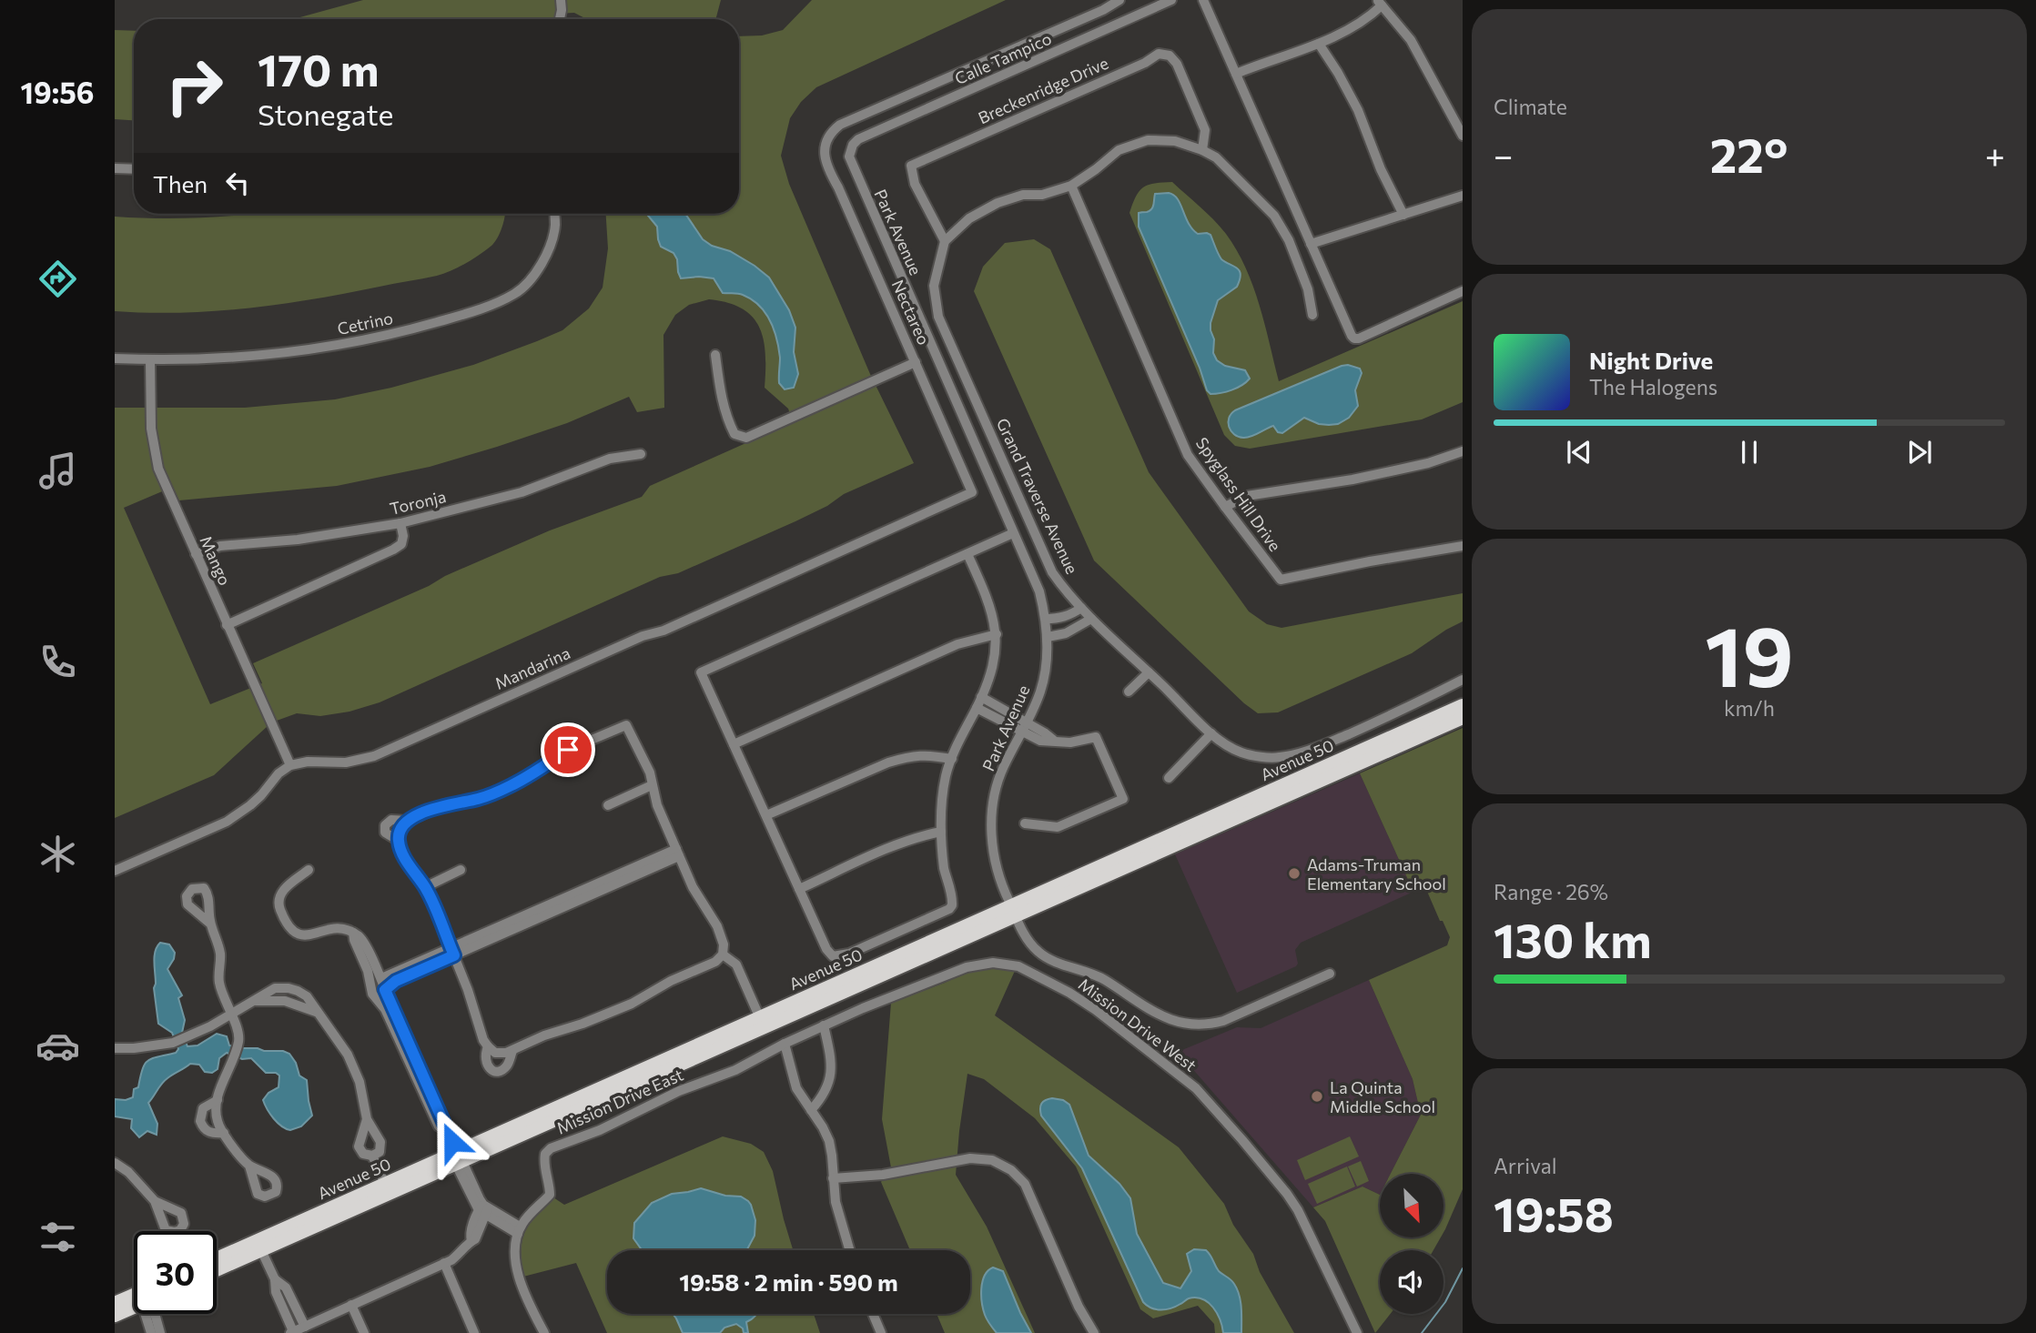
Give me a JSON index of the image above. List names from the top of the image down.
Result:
{
  "streets": {
    "main road": ["Avenue 50"],
    "street": [
      "Calle Tampico",
      "Breckenridge Drive",
      "Park Avenue",
      "Nectareo",
      "Cetrino",
      "Spyglass Hill Drive",
      "Grand Traverse Avenue",
      "Toronja",
      "Mango",
      "Mandarina",
      "Mission Drive West",
      "Mission Drive East"
    ]
  },
  "crossings": [
    ["Calle Tampico", "Park Avenue"],
    ["Breckenridge Drive", "Grand Traverse Avenue"],
    ["Park Avenue", "Avenue 50"],
    ["Nectareo", "Mandarina"],
    ["Cetrino", "Mango"],
    ["Toronja", "Mango"],
    ["Mango", "Mandarina"],
    ["Mission Drive West", "Mission Drive East"]
  ],
  "places": ["Adams-Truman Elementary School", "La Quinta Middle School"],
  "north": "bottom right",
  "page": {
    "tabs": "19:56",
    "tile": [
      "Climate",
      ["19", "km/h"],
      ["Range · 26%", "130 km"],
      ["Arrival", "19:58"]
    ],
    "turn": ["170 m", "Stonegate"],
    "heat": ["−", "22°", "+"],
    "then": "Then",
    "song": ["Night Drive", "The Halogens"],
    "limit": "30",
    "trip": "19:58 · 2 min · 590 m"
  }
}
